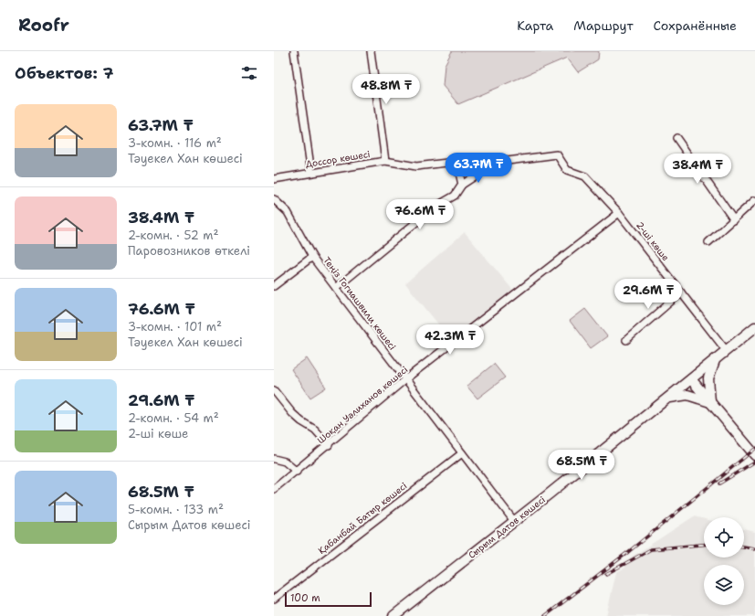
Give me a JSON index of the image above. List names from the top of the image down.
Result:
{
  "streets": {
    "main road": ["Сырым Датов көшесі"],
    "street": [
      "Доссор көшесі",
      "2-ші көше",
      "Теңіз Гогиашвили көшесі",
      "Шоқан Уәлиханов көшесі",
      "Қабанбай Батыр көшесі"
    ]
  },
  "crossings": [
    ["Доссор көшесі", "2-ші көше"],
    ["2-ші көше", "Шоқан Уәлиханов көшесі"],
    ["2-ші көше", "Сырым Датов көшесі"],
    ["Теңіз Гогиашвили көшесі", "Шоқан Уәлиханов көшесі"],
    ["Теңіз Гогиашвили көшесі", "Қабанбай Батыр көшесі"],
    ["Теңіз Гогиашвили көшесі", "Сырым Датов көшесі"]
  ],
  "scale_bar": "100 m",
  "page": {
    "header": "Roofr",
    "nav": ["Карта", "Маршрут", "Сохранённые"],
    "heading": "Объектов: 7",
    "price": [
      "48.8M ₸",
      "63.7M ₸",
      "38.4M ₸",
      "76.6M ₸",
      "29.6M ₸",
      "42.3M ₸",
      "68.5M ₸"
    ],
    "list": [
      {
        "name": "63.7M ₸",
        "note": "3-комн. · 116 m² · Тәуекел Хан көшесі"
      },
      {
        "name": "38.4M ₸",
        "note": "2-комн. · 52 m² · Паровозников өткелі"
      },
      {
        "name": "76.6M ₸",
        "note": "3-комн. · 101 m² · Тәуекел Хан көшесі"
      },
      {
        "name": "29.6M ₸",
        "note": "2-комн. · 54 m² · 2-ші көше"
      },
      {
        "name": "68.5M ₸",
        "note": "5-комн. · 133 m² · Сырым Датов көшесі"
      }
    ],
    "scale": "100 m"
  }
}
